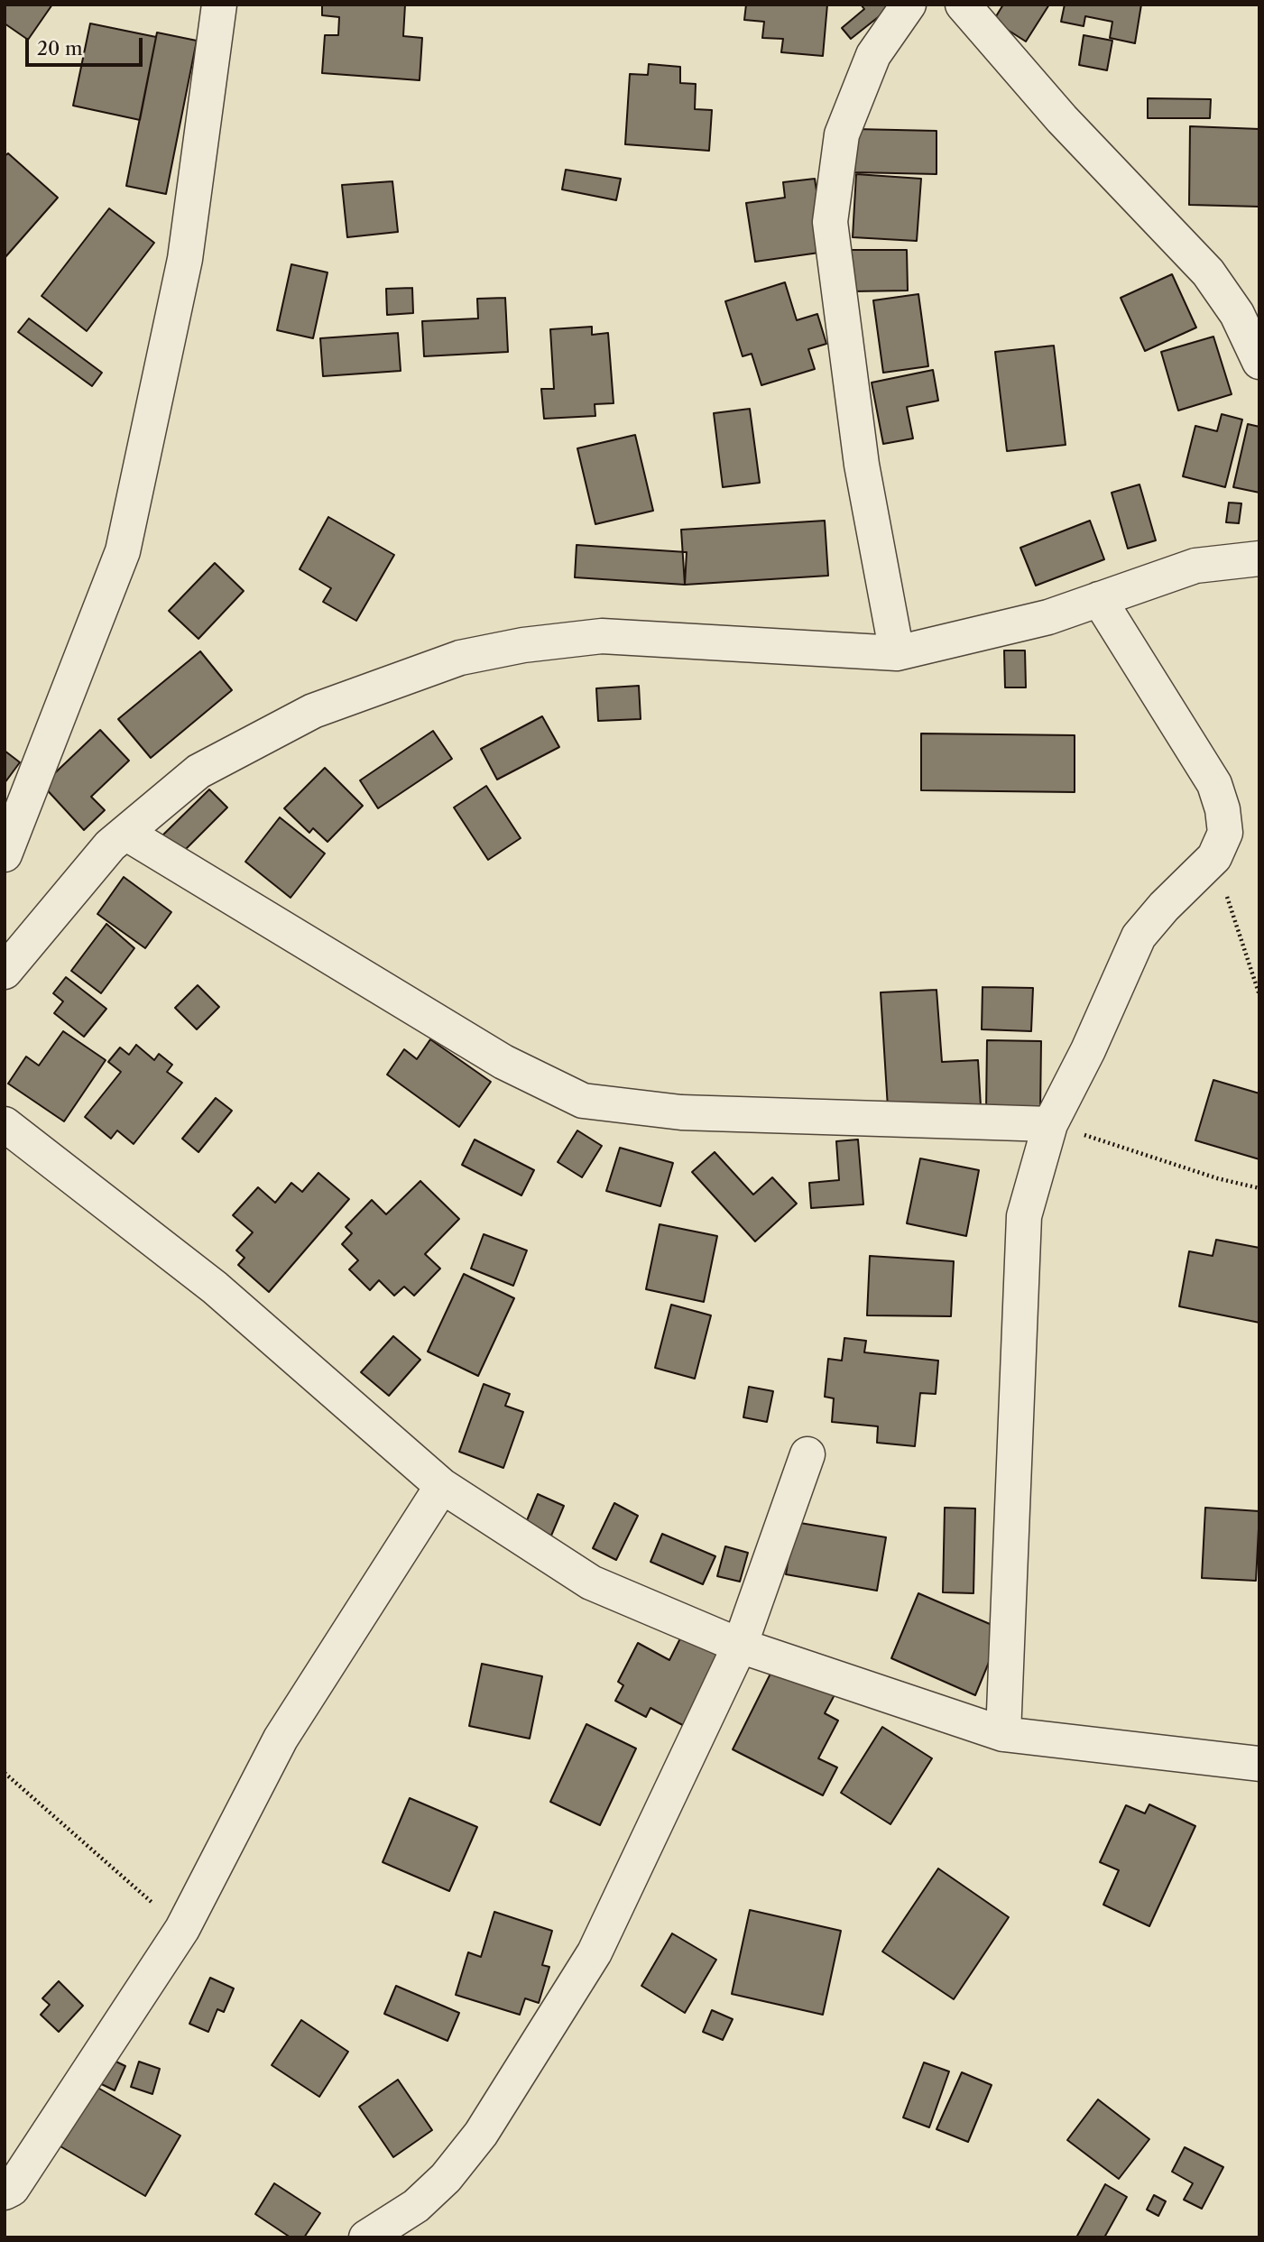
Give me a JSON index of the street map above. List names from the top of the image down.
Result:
{
  "scale_bar": "20 m"
}
